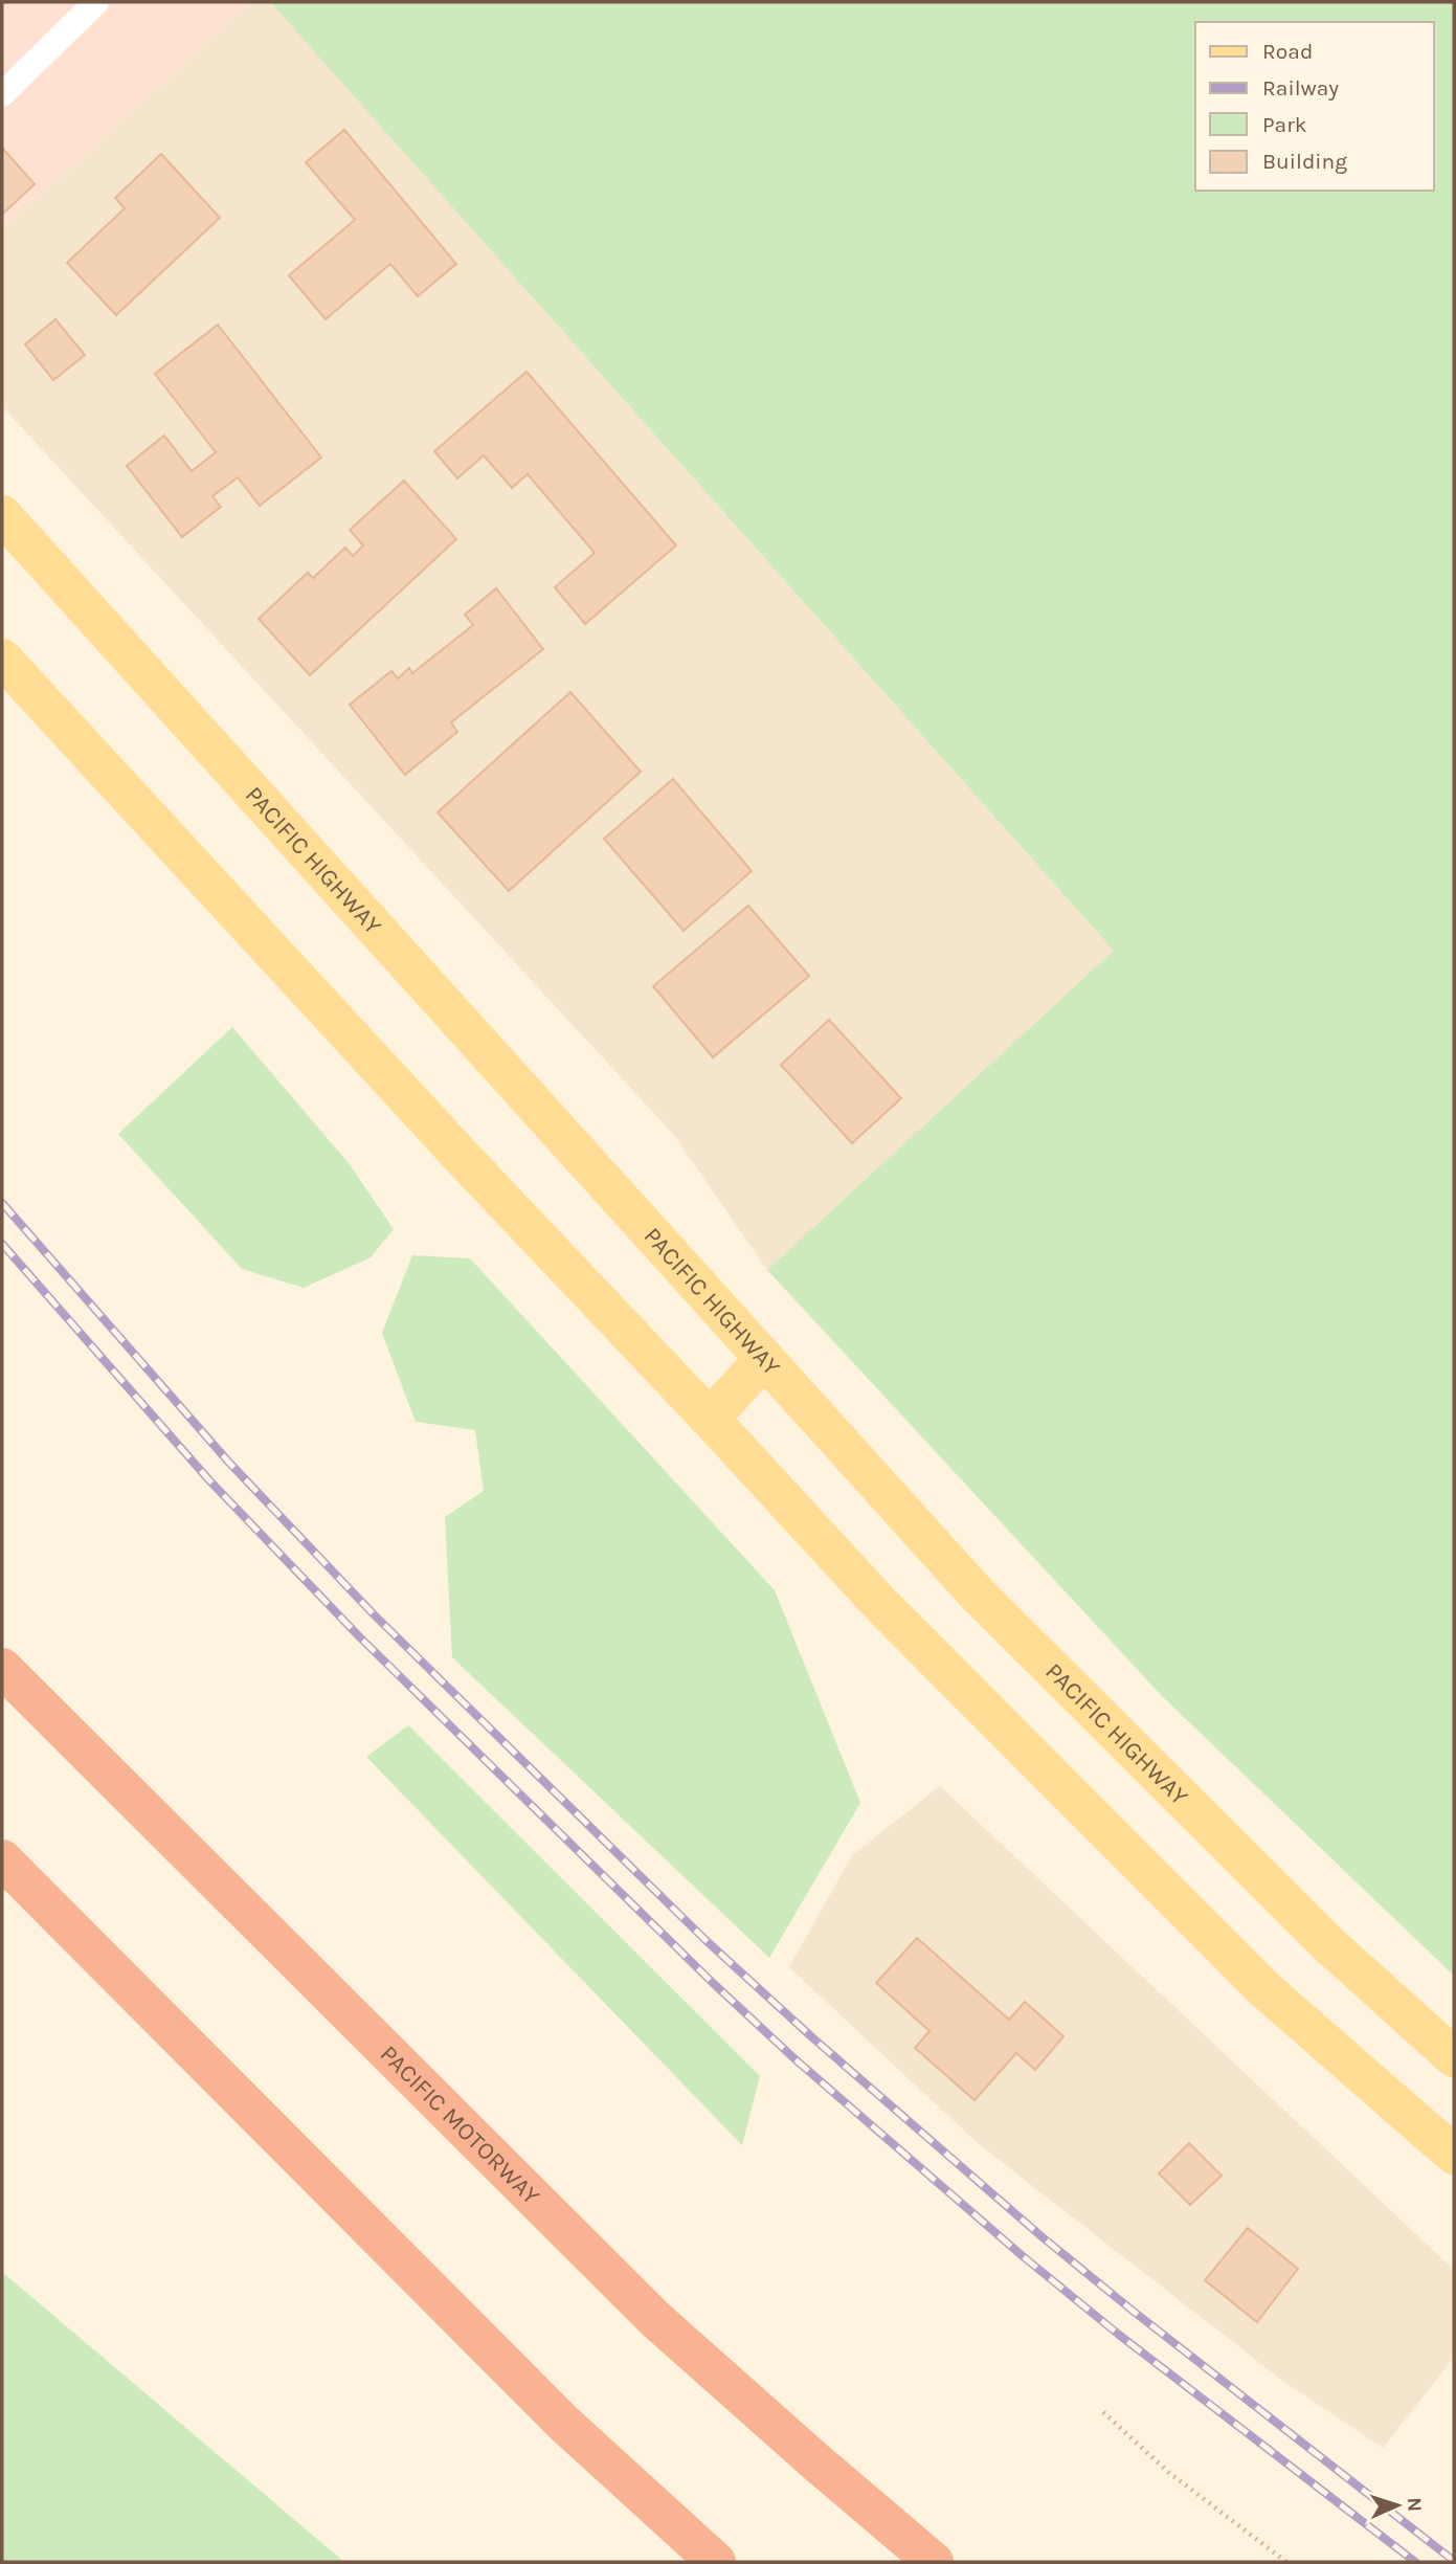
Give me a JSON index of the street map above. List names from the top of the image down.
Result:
{
  "streets": {
    "highway": ["PACIFIC MOTORWAY"],
    "main road": ["PACIFIC HIGHWAY"]
  },
  "legend": [
    "Road",
    "Railway",
    "Park",
    "Building"
  ],
  "north": "right"
}
